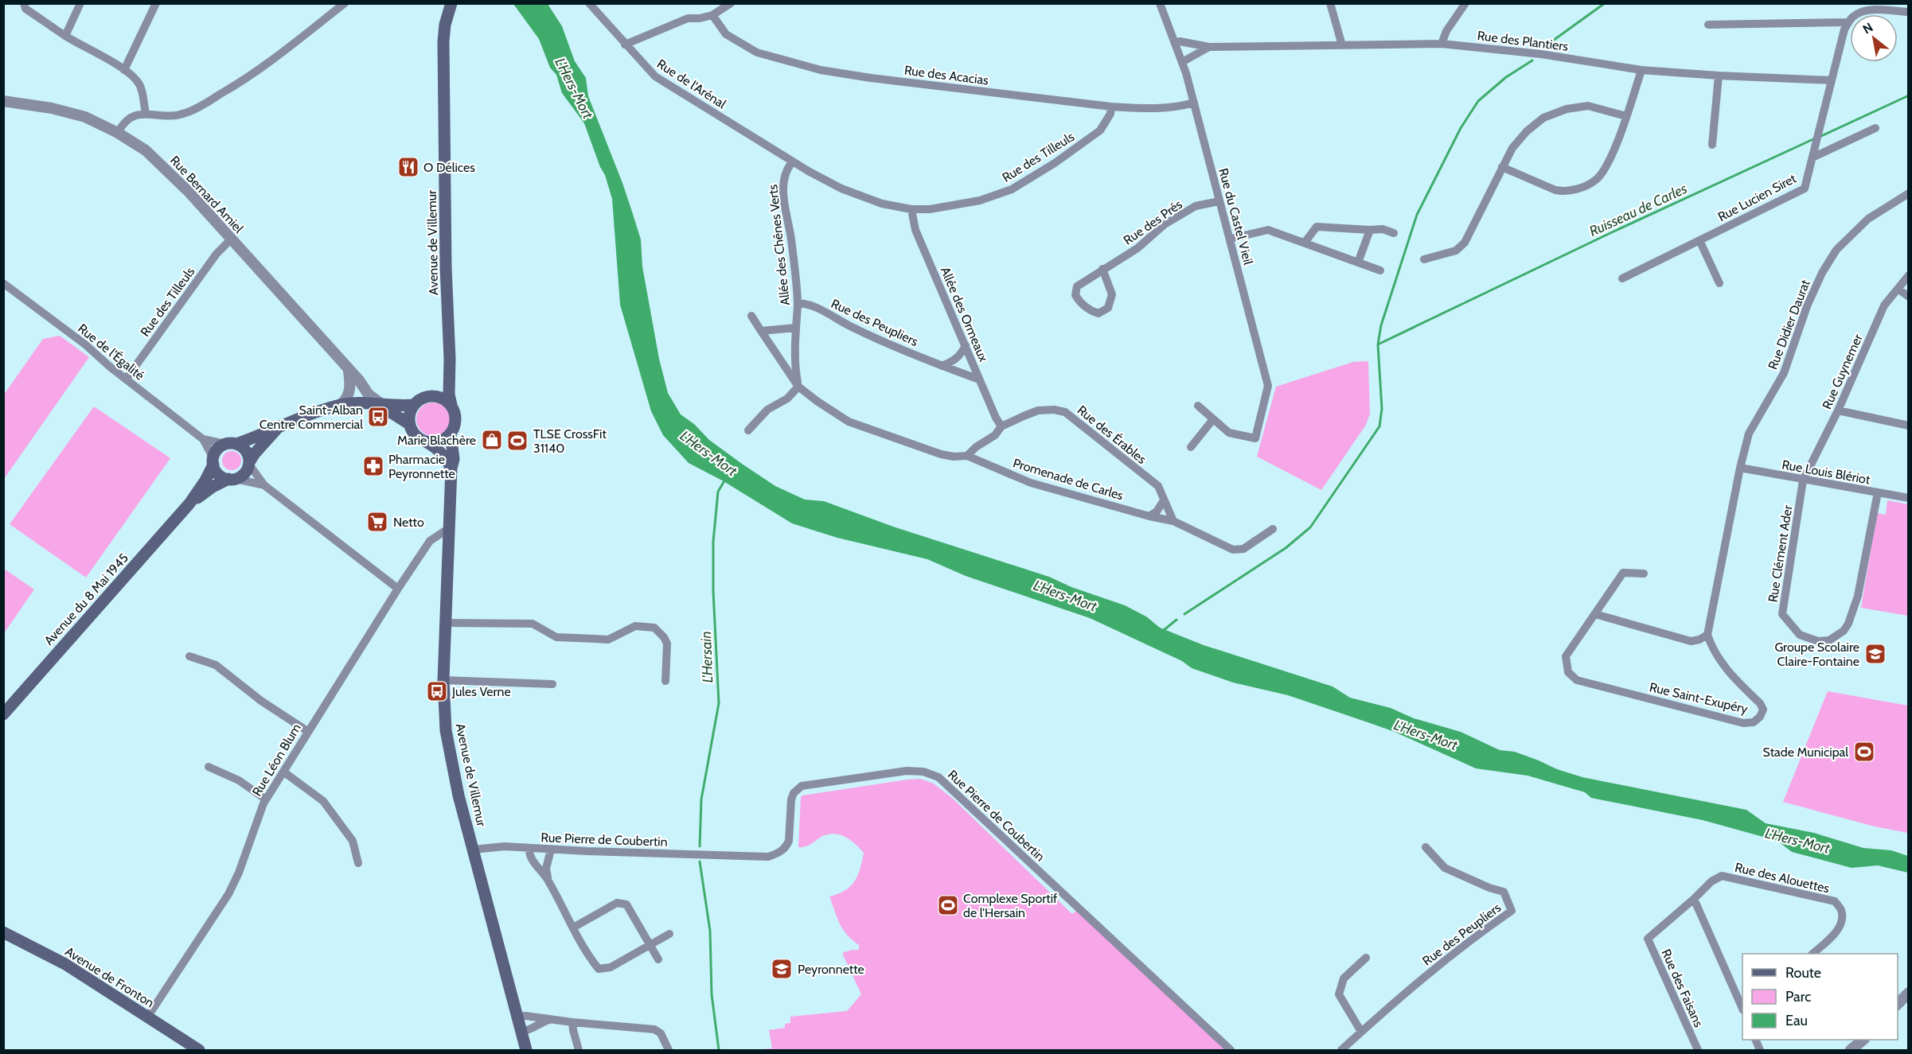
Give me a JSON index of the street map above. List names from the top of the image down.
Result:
{
  "streets": {
    "main road": ["Avenue de Villemur", "Avenue du 8 Mai 1945", "Avenue de Fronton"],
    "street": [
      "Rue des Plantiers",
      "Rue des Acacias",
      "Rue de l'Arénal",
      "Rue des Tilleuls",
      "Rue Bernard Amiel",
      "Rue Lucien Siret",
      "Rue du Castel Vieil",
      "Rue des Prés",
      "Allée des Chênes Verts",
      "Allée des Ormeaux",
      "Rue des Peupliers",
      "Rue Didier Daurat",
      "Rue de l'Égalité",
      "Rue Guynemer",
      "Rue des Érables",
      "Rue Louis Blériot",
      "Promenade de Carles",
      "Rue Clément Ader",
      "Rue Saint-Exupéry",
      "Rue Léon Blum",
      "Rue Pierre de Coubertin",
      "Rue des Alouettes",
      "Rue des Faisans"
    ]
  },
  "crossings": [
    ["Rue des Plantiers", "Rue Lucien Siret"],
    ["Rue des Plantiers", "Rue du Castel Vieil"],
    ["Rue des Acacias", "Rue des Tilleuls"],
    ["Rue des Acacias", "Rue du Castel Vieil"],
    ["Rue de l'Arénal", "Rue des Tilleuls"],
    ["Rue des Tilleuls", "Rue Bernard Amiel"],
    ["Rue des Tilleuls", "Allée des Chênes Verts"],
    ["Rue des Tilleuls", "Allée des Ormeaux"],
    ["Rue des Tilleuls", "Rue de l'Égalité"],
    ["Rue du Castel Vieil", "Rue des Prés"],
    ["Avenue de Villemur", "Rue Léon Blum"],
    ["Avenue de Villemur", "Rue Pierre de Coubertin"],
    ["Allée des Chênes Verts", "Rue des Peupliers"],
    ["Allée des Chênes Verts", "Promenade de Carles"],
    ["Allée des Ormeaux", "Rue des Peupliers"],
    ["Allée des Ormeaux", "Rue des Érables"],
    ["Rue Didier Daurat", "Rue Louis Blériot"],
    ["Rue Didier Daurat", "Rue Saint-Exupéry"],
    ["Rue de l'Égalité", "Avenue du 8 Mai 1945"],
    ["Rue Guynemer", "Rue Louis Blériot"],
    ["Rue Guynemer", "Rue Clément Ader"],
    ["Rue des Érables", "Promenade de Carles"],
    ["Rue Louis Blériot", "Rue Clément Ader"],
    ["Rue Léon Blum", "Avenue de Fronton"],
    ["Rue des Alouettes", "Rue des Faisans"]
  ],
  "water": ["L'Hers-Mort", "Ruisseau de Carles", "L'Hersain"],
  "places": {
    "restaurant": ["O Délices"],
    "bus stop": ["Saint-Alban Centre Commercial", "Jules Verne"],
    "shop": ["Marie Blachère"],
    "sports": ["TLSE CrossFit 31140", "Stade Municipal", "Complexe Sportif de l'Hersain"],
    "pharmacy": ["Pharmacie Peyronnette"],
    "supermarket": ["Netto"],
    "school or university": ["Groupe Scolaire Claire-Fontaine", "Peyronnette"]
  },
  "legend": ["Route", "Parc", "Eau"],
  "north": "top left"
}
